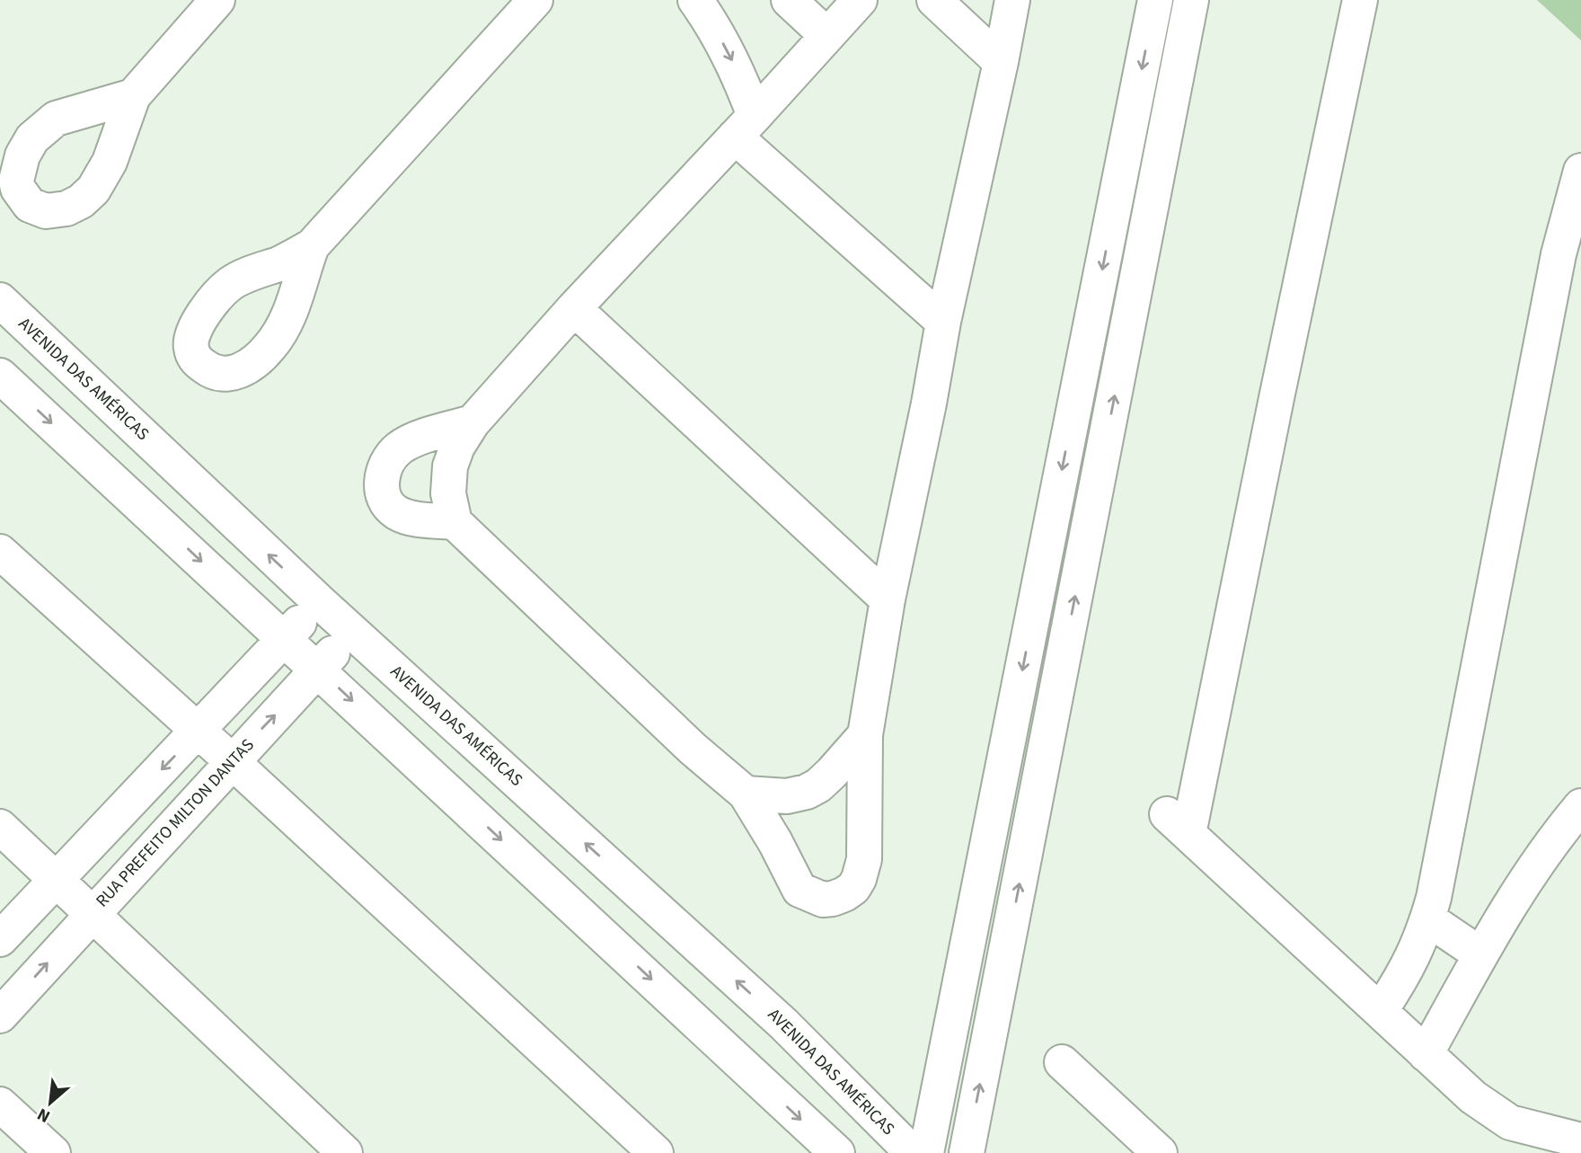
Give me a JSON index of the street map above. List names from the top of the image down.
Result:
{
  "streets": {
    "street": ["AVENIDA DAS AMÉRICAS", "RUA PREFEITO MILTON DANTAS"]
  },
  "crossings": [
    ["AVENIDA DAS AMÉRICAS", "RUA PREFEITO MILTON DANTAS"]
  ],
  "north": "bottom left"
}
